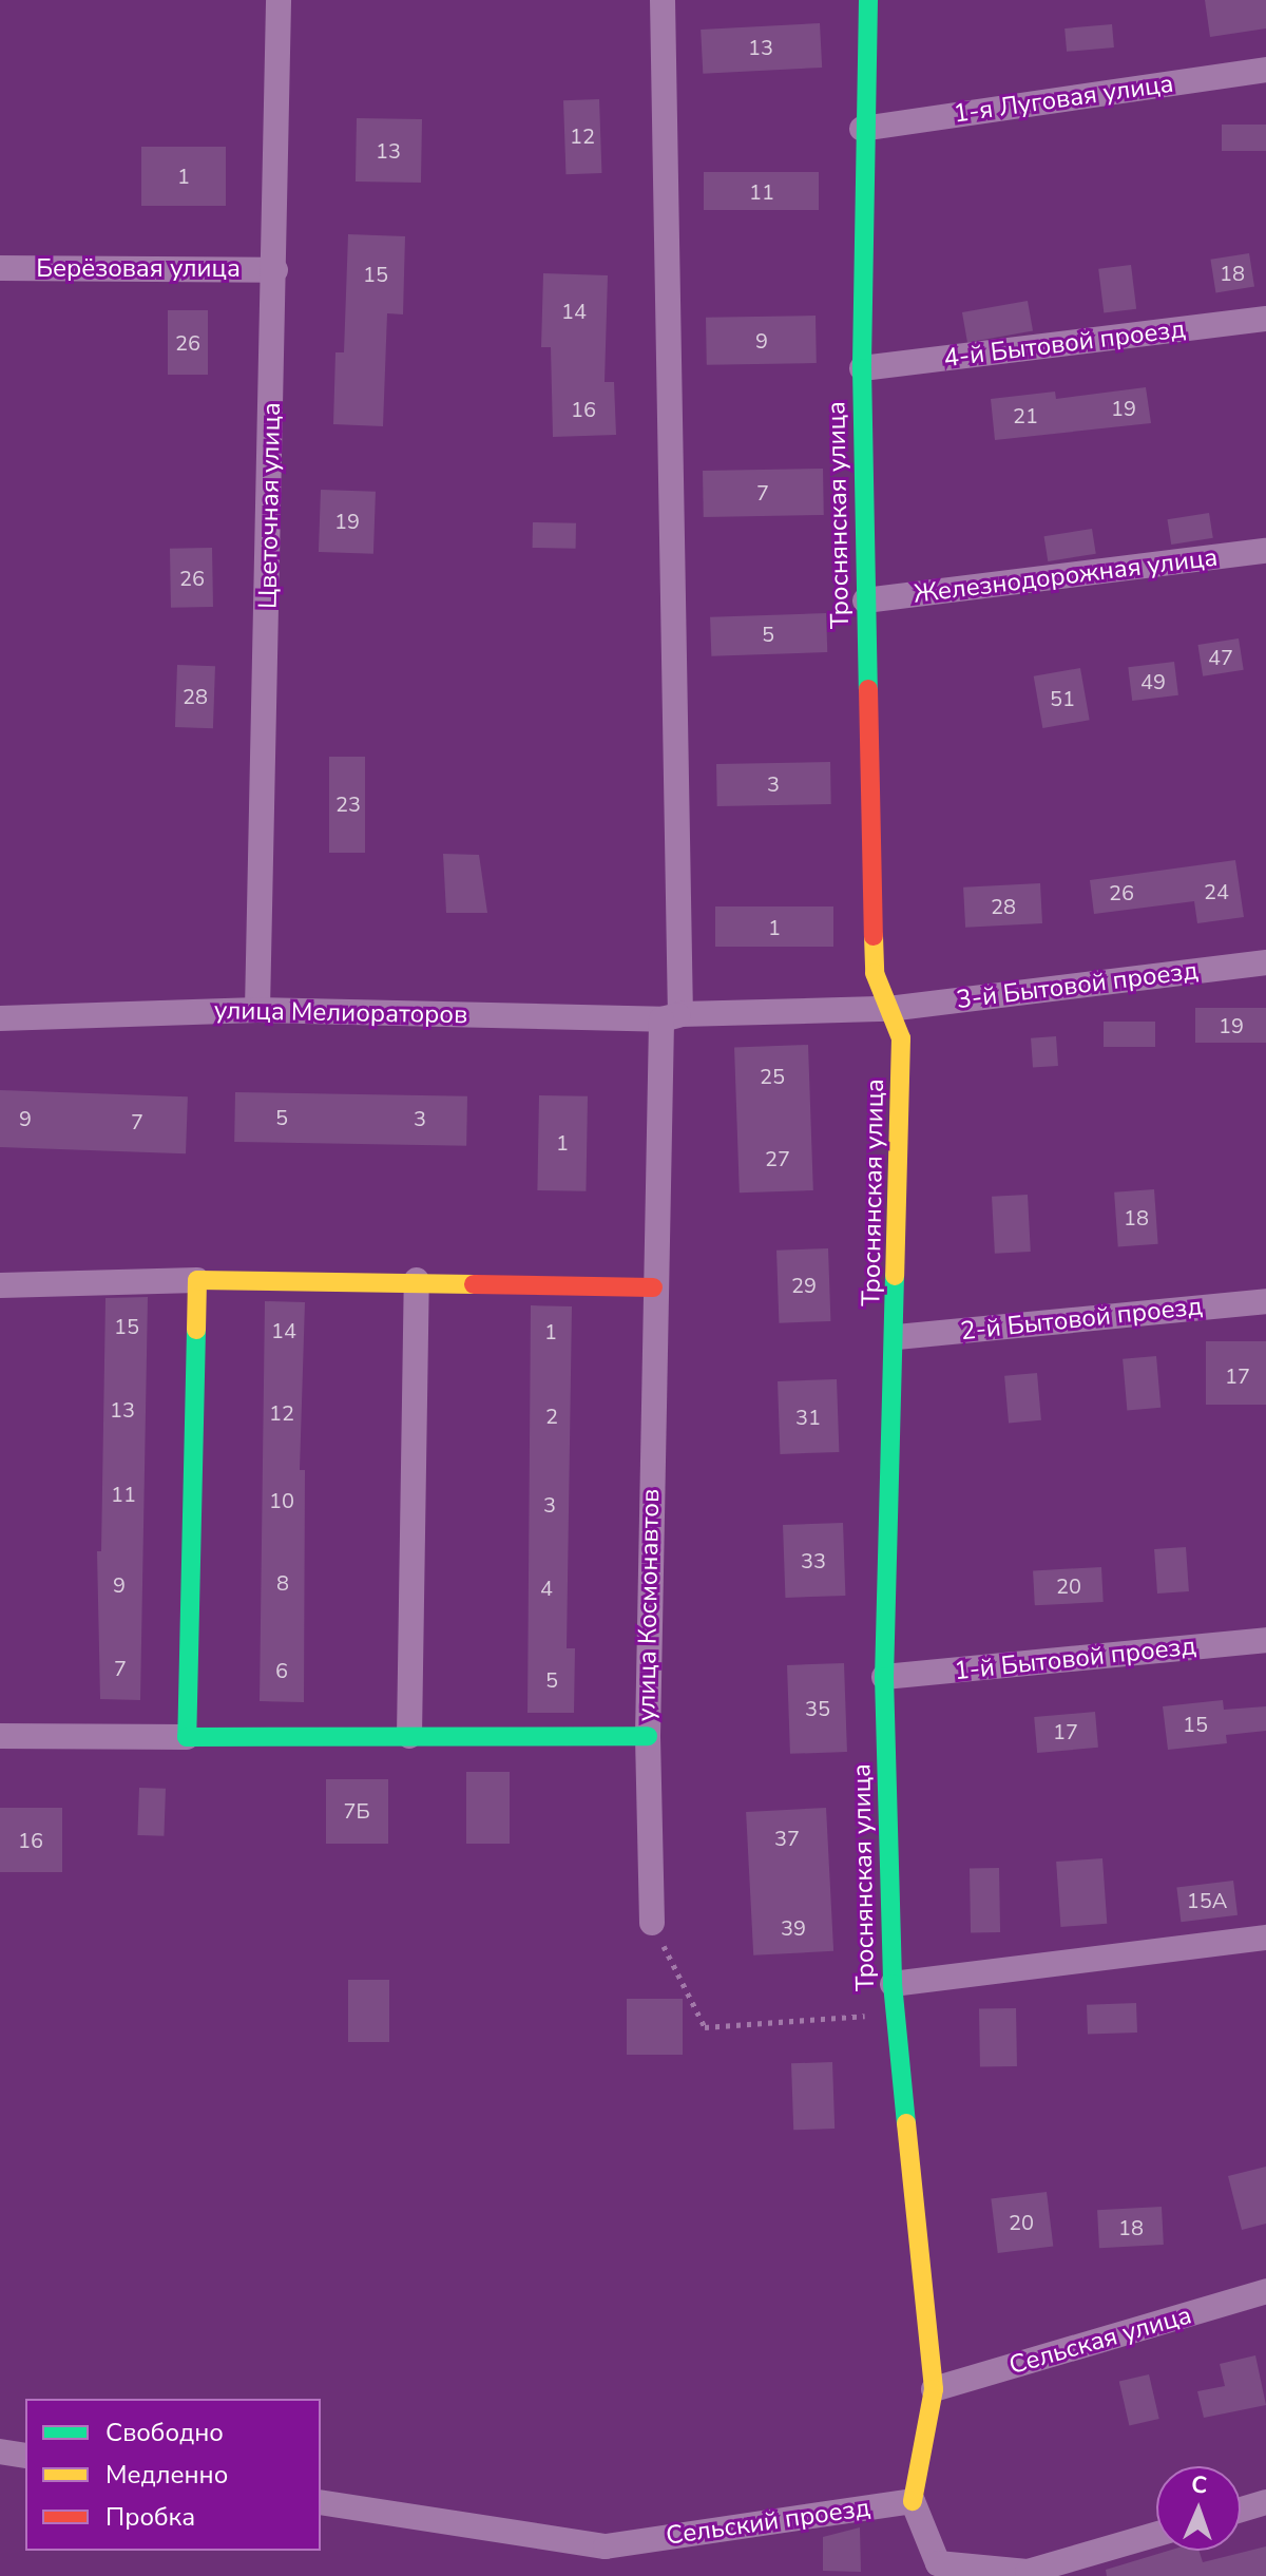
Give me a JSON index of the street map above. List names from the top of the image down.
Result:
{
  "streets": {
    "street": [
      "1-я Луговая улица",
      "Берёзовая улица",
      "4-й Бытовой проезд",
      "Цветочная улица",
      "Троснянская улица",
      "Железнодорожная улица",
      "3-й Бытовой проезд",
      "улица Мелиораторов",
      "2-й Бытовой проезд",
      "улица Космонавтов",
      "1-й Бытовой проезд",
      "Сельская улица",
      "Сельский проезд"
    ]
  },
  "crossings": [
    ["1-я Луговая улица", "Троснянская улица"],
    ["Берёзовая улица", "Цветочная улица"],
    ["4-й Бытовой проезд", "Троснянская улица"],
    ["Цветочная улица", "улица Мелиораторов"],
    ["Троснянская улица", "Железнодорожная улица"],
    ["Троснянская улица", "3-й Бытовой проезд"],
    ["Троснянская улица", "2-й Бытовой проезд"],
    ["Троснянская улица", "1-й Бытовой проезд"],
    ["Троснянская улица", "Сельская улица"],
    ["Троснянская улица", "Сельский проезд"],
    ["3-й Бытовой проезд", "улица Мелиораторов"],
    ["3-й Бытовой проезд", "улица Космонавтов"],
    ["улица Мелиораторов", "улица Космонавтов"]
  ],
  "house_numbers": [
    "13",
    "12",
    "13",
    "1",
    "11",
    "18",
    "15",
    "14",
    "9",
    "26",
    "19",
    "16",
    "21",
    "7",
    "19",
    "26",
    "5",
    "47",
    "49",
    "28",
    "51",
    "3",
    "23",
    "24",
    "26",
    "28",
    "1",
    "19",
    "25",
    "5",
    "9",
    "3",
    "7",
    "1",
    "27",
    "18",
    "29",
    "15",
    "14",
    "1",
    "17",
    "13",
    "12",
    "2",
    "31",
    "11",
    "10",
    "3",
    "33",
    "8",
    "9",
    "20",
    "4",
    "7",
    "6",
    "5",
    "35",
    "15",
    "17",
    "7Б",
    "37",
    "16",
    "15А",
    "39",
    "20",
    "18"
  ],
  "legend": ["Свободно", "Медленно", "Пробка"],
  "north": "top"
}
